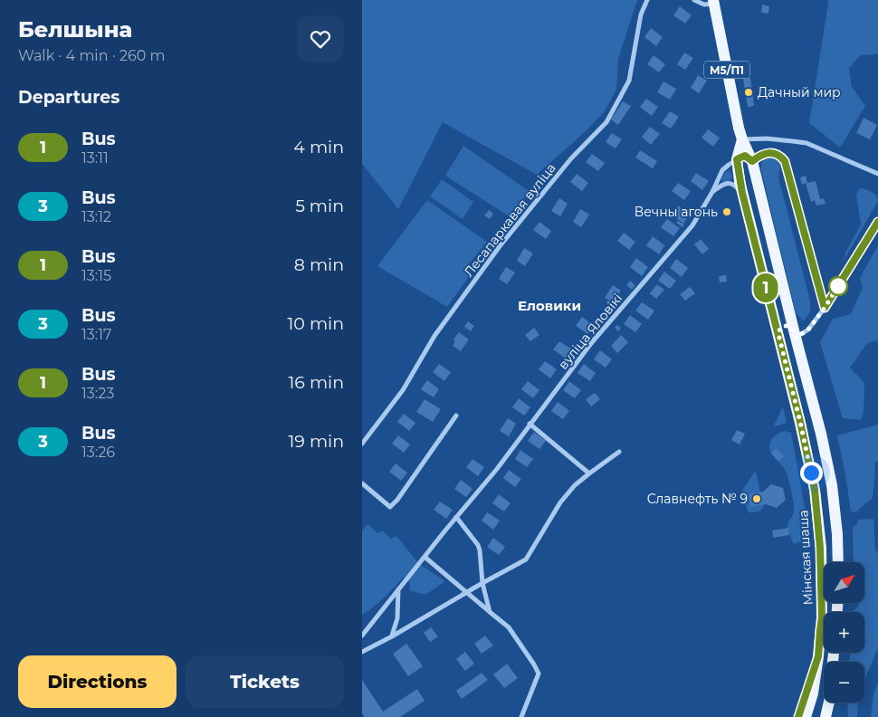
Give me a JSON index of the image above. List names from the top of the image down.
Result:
{
  "streets": {
    "main road": ["М5/П1", "Мінская шаша"],
    "street": ["Лесапаркавая вуліца", "вуліца Яловікі"]
  },
  "crossings": [
    ["М5/П1", "вуліца Яловікі"],
    ["М5/П1", "Мінская шаша"],
    ["вуліца Яловікі", "Мінская шаша"]
  ],
  "districts": ["Еловики"],
  "places": ["Дачный мир", "Вечны агонь", "Славнефть № 9"],
  "lines": ["bus line 1"],
  "north": "top right",
  "page": {
    "heading": [
      ["Белшына", "Walk · 4 min · 260 m"],
      "Departures"
    ],
    "on_map": "1",
    "list": [
      {
        "mark": "1",
        "name": "Bus",
        "note": "13:11",
        "value": "4 min"
      },
      {
        "mark": "3",
        "name": "Bus",
        "note": "13:12",
        "value": "5 min"
      },
      {
        "mark": "1",
        "name": "Bus",
        "note": "13:15",
        "value": "8 min"
      },
      {
        "mark": "3",
        "name": "Bus",
        "note": "13:17",
        "value": "10 min"
      },
      {
        "mark": "1",
        "name": "Bus",
        "note": "13:23",
        "value": "16 min"
      },
      {
        "mark": "3",
        "name": "Bus",
        "note": "13:26",
        "value": "19 min"
      }
    ],
    "map_buttons": ["+", "−"],
    "buttons": ["Directions", "Tickets"]
  }
}
